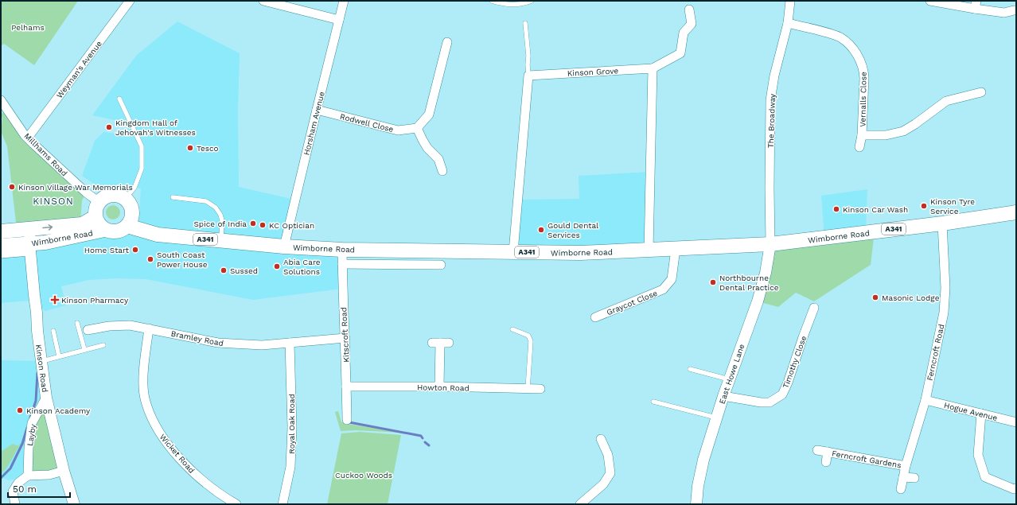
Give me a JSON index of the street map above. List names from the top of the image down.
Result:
{
  "streets": {
    "main road": ["A341", "Wimborne Road"],
    "street": [
      "Weyman's Avenue",
      "Kinson Grove",
      "Vernalls Close",
      "The Broadway",
      "Rodwell Close",
      "Horsham Avenue",
      "Millhams Road",
      "Graycot Close",
      "Kitscroft Road",
      "Bramley Road",
      "Ferncroft Road",
      "Timothy Close",
      "Kinson Road",
      "East Howe Lane",
      "Howton Road",
      "Hogue Avenue",
      "Royal Oak Road",
      "Layby",
      "Wicket Road",
      "Ferncroft Gardens"
    ]
  },
  "crossings": [
    ["Weyman's Avenue", "Millhams Road"],
    ["Vernalls Close", "The Broadway"],
    ["The Broadway", "Wimborne Road"],
    ["The Broadway", "East Howe Lane"],
    ["Rodwell Close", "Horsham Avenue"],
    ["Horsham Avenue", "Wimborne Road"],
    ["Millhams Road", "Wimborne Road"],
    ["Wimborne Road", "Graycot Close"],
    ["Wimborne Road", "Kitscroft Road"],
    ["Wimborne Road", "Ferncroft Road"],
    ["Wimborne Road", "Kinson Road"],
    ["Wimborne Road", "East Howe Lane"],
    ["Kitscroft Road", "Bramley Road"],
    ["Kitscroft Road", "Howton Road"],
    ["Bramley Road", "Royal Oak Road"],
    ["Bramley Road", "Wicket Road"],
    ["Ferncroft Road", "Hogue Avenue"],
    ["Ferncroft Road", "Ferncroft Gardens"],
    ["Timothy Close", "East Howe Lane"],
    ["Kinson Road", "Layby"]
  ],
  "districts": ["KINSON"],
  "parks": ["Pelhams", "Cuckoo Woods"],
  "places": {
    "other": [
      "Kingdom Hall of Jehovah's Witnesses",
      "Tesco",
      "Kinson Village War Memorials",
      "Kinson Tyre Service",
      "Kinson Car Wash",
      "Spice of India",
      "KC Optician",
      "Gould Dental Services",
      "Home Start",
      "South Coast Power House",
      "Abia Care Solutions",
      "Sussed",
      "Northbourne Dental Practice",
      "Masonic Lodge",
      "Kinson Academy"
    ],
    "health": ["Kinson Pharmacy"]
  },
  "scale_bar": "50 m"
}
